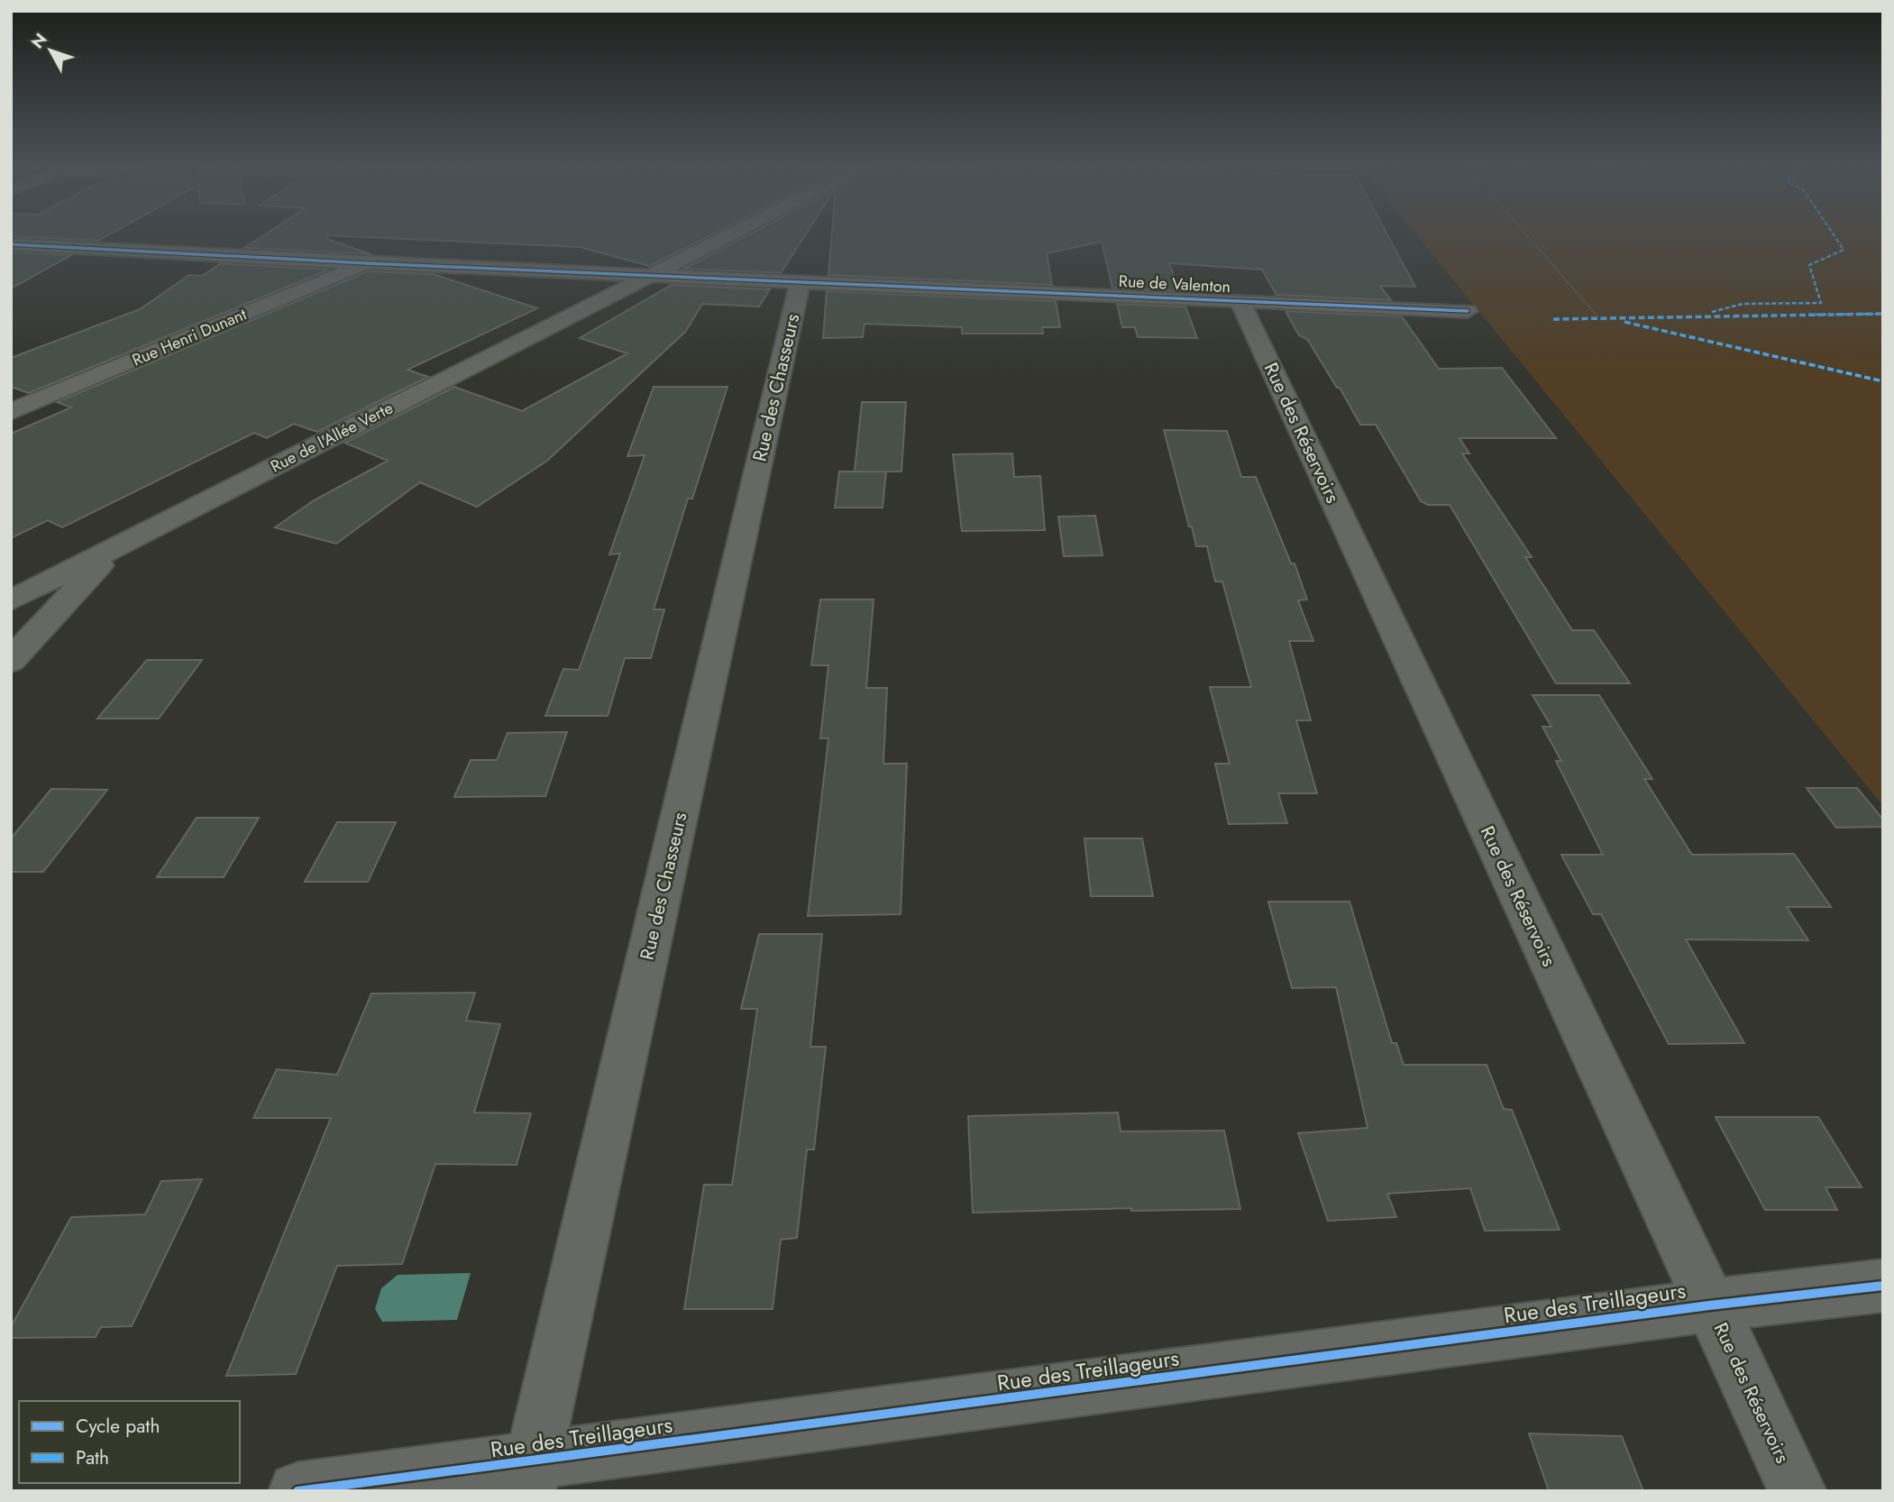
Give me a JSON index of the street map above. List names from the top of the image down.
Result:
{
  "streets": {
    "street": [
      "Rue de Valenton",
      "Rue Henri Dunant",
      "Rue des Chasseurs",
      "Rue des Réservoirs",
      "Rue de l'Allée Verte",
      "Rue des Treillageurs"
    ]
  },
  "crossings": [
    ["Rue de Valenton", "Rue Henri Dunant"],
    ["Rue de Valenton", "Rue des Chasseurs"],
    ["Rue de Valenton", "Rue des Réservoirs"],
    ["Rue de Valenton", "Rue de l'Allée Verte"],
    ["Rue des Chasseurs", "Rue des Treillageurs"],
    ["Rue des Réservoirs", "Rue des Treillageurs"]
  ],
  "legend": ["Cycle path", "Path"],
  "north": "top left"
}
